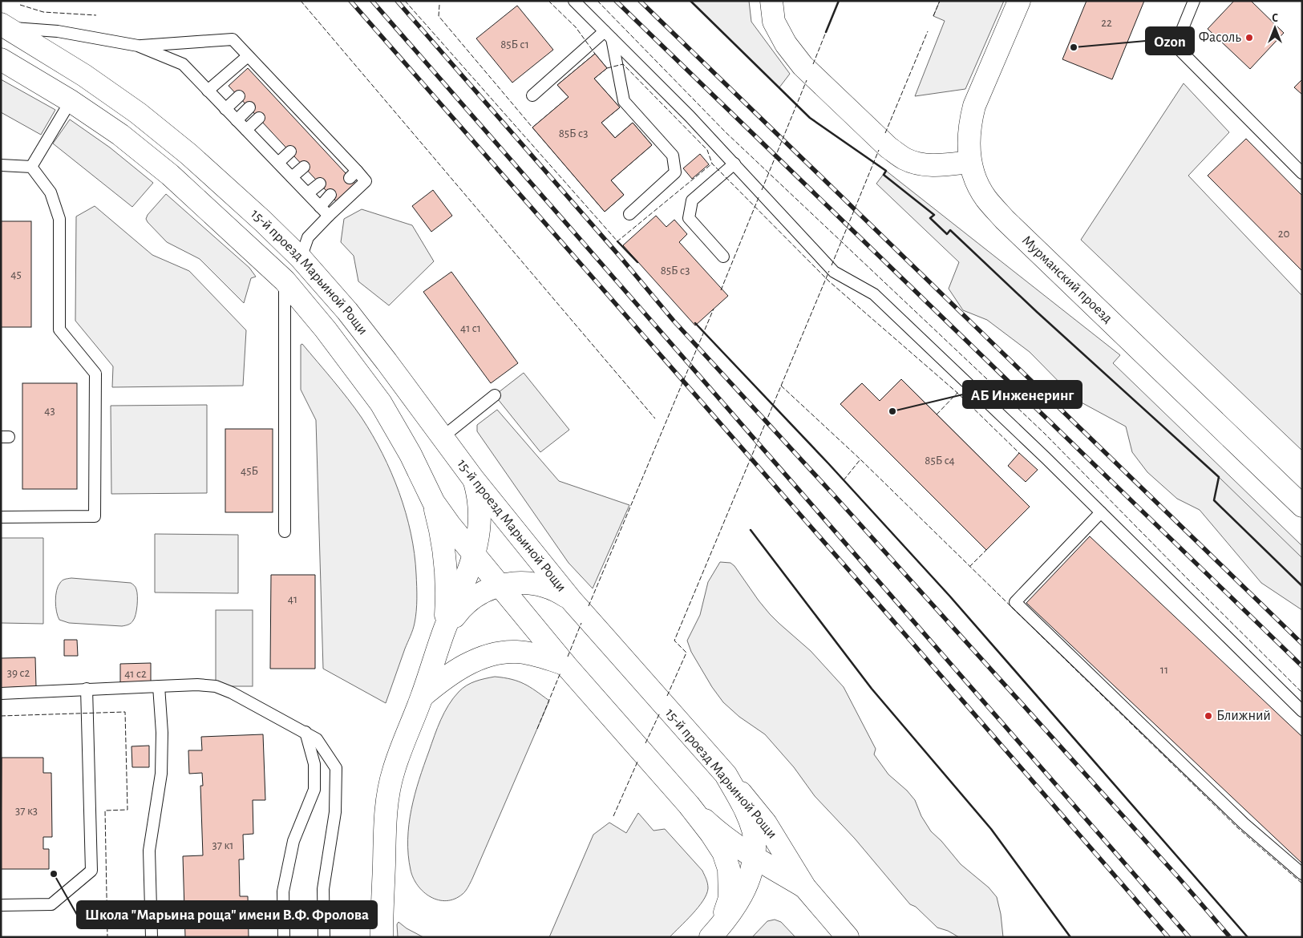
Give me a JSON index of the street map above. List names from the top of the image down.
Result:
{
  "streets": {
    "main road": ["15-й проезд Марьиной Рощи", "Мурманский проезд"]
  },
  "places": [
    "Фасоль",
    "Ozon",
    "АБ Инженеринг",
    "Ближний",
    "Школа \"Марьина роща\" имени В.Ф. Фролова"
  ],
  "house_numbers": [
    "22",
    "85Б с1",
    "85Б с3",
    "20",
    "85Б с3",
    "45",
    "41 с1",
    "43",
    "85Б c4",
    "45Б",
    "41",
    "11",
    "39 с2",
    "41 с2",
    "37 к3",
    "37 к1"
  ],
  "north": "top"
}
